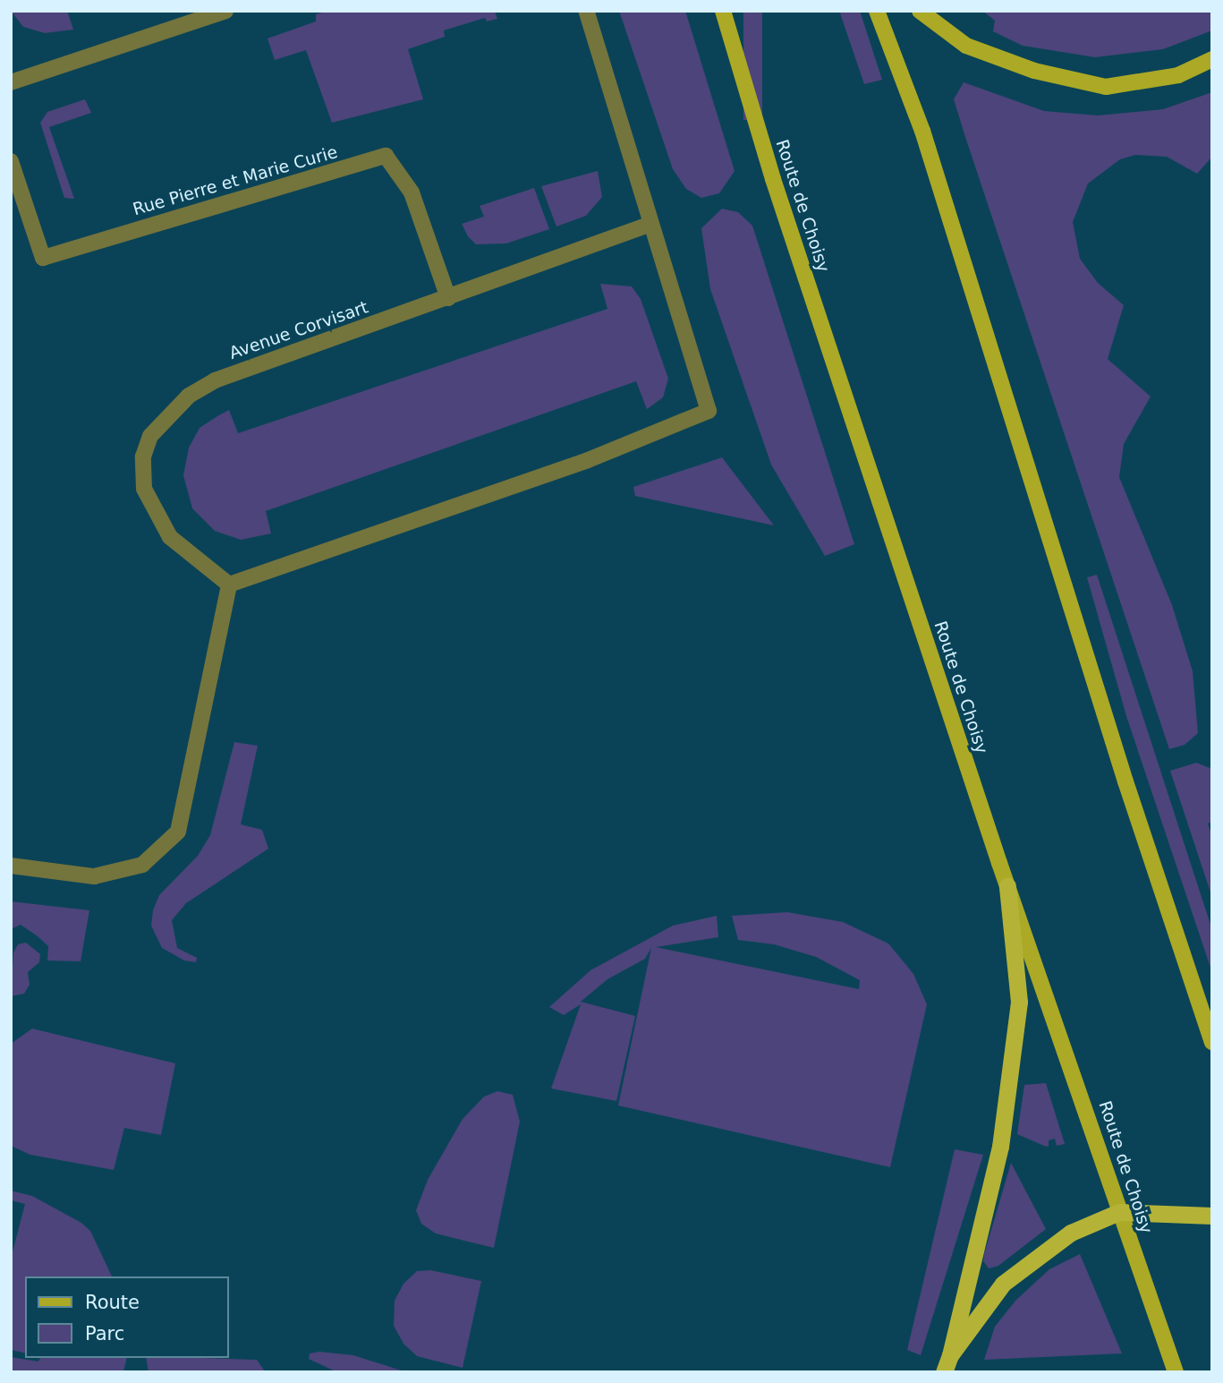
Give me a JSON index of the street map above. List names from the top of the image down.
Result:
{
  "streets": {
    "main road": ["Route de Choisy"],
    "street": ["Rue Pierre et Marie Curie", "Avenue Corvisart"]
  },
  "crossings": [
    ["Rue Pierre et Marie Curie", "Avenue Corvisart"]
  ],
  "legend": ["Route", "Parc"]
}
